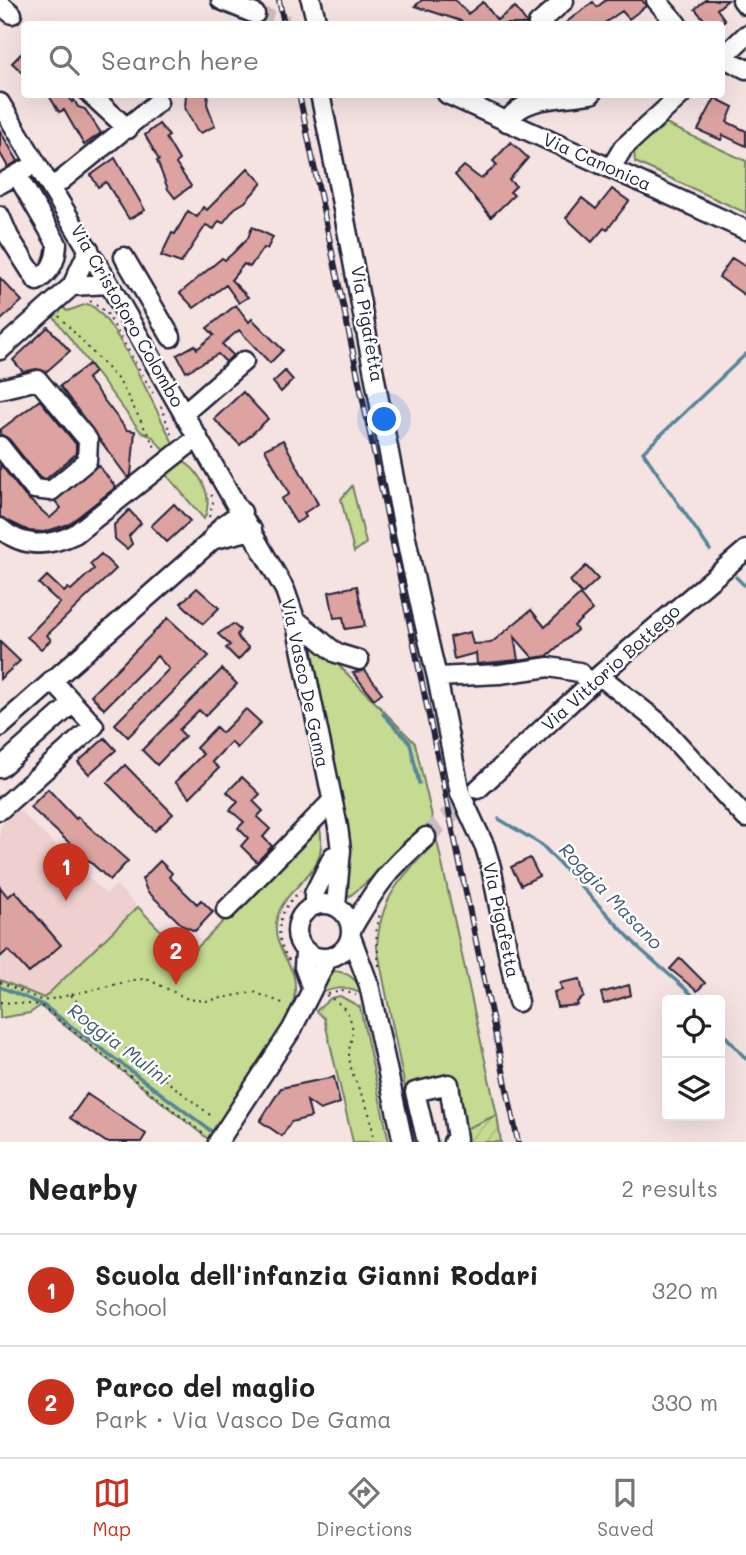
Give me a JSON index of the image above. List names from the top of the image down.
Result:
{
  "streets": {
    "street": [
      "Via Canonica",
      "Via Cristoforo Colombo",
      "Via Pigafetta",
      "Via Vittorio Bottego",
      "Via Vasco De Gama"
    ]
  },
  "crossings": [
    ["Via Cristoforo Colombo", "Via Vasco De Gama"]
  ],
  "water": ["Roggia Masano", "Roggia Mulini"],
  "page": {
    "search": "Search here",
    "pins": ["1", "2"],
    "heading": ["Nearby", "2 results"],
    "list": [
      {
        "mark": "1",
        "name": "Scuola dell'infanzia Gianni Rodari",
        "note": "School",
        "value": "320 m"
      },
      {
        "mark": "2",
        "name": "Parco del maglio",
        "note": "Park · Via Vasco De Gama",
        "value": "330 m"
      }
    ],
    "nav": ["Map", "Directions", "Saved"]
  }
}
